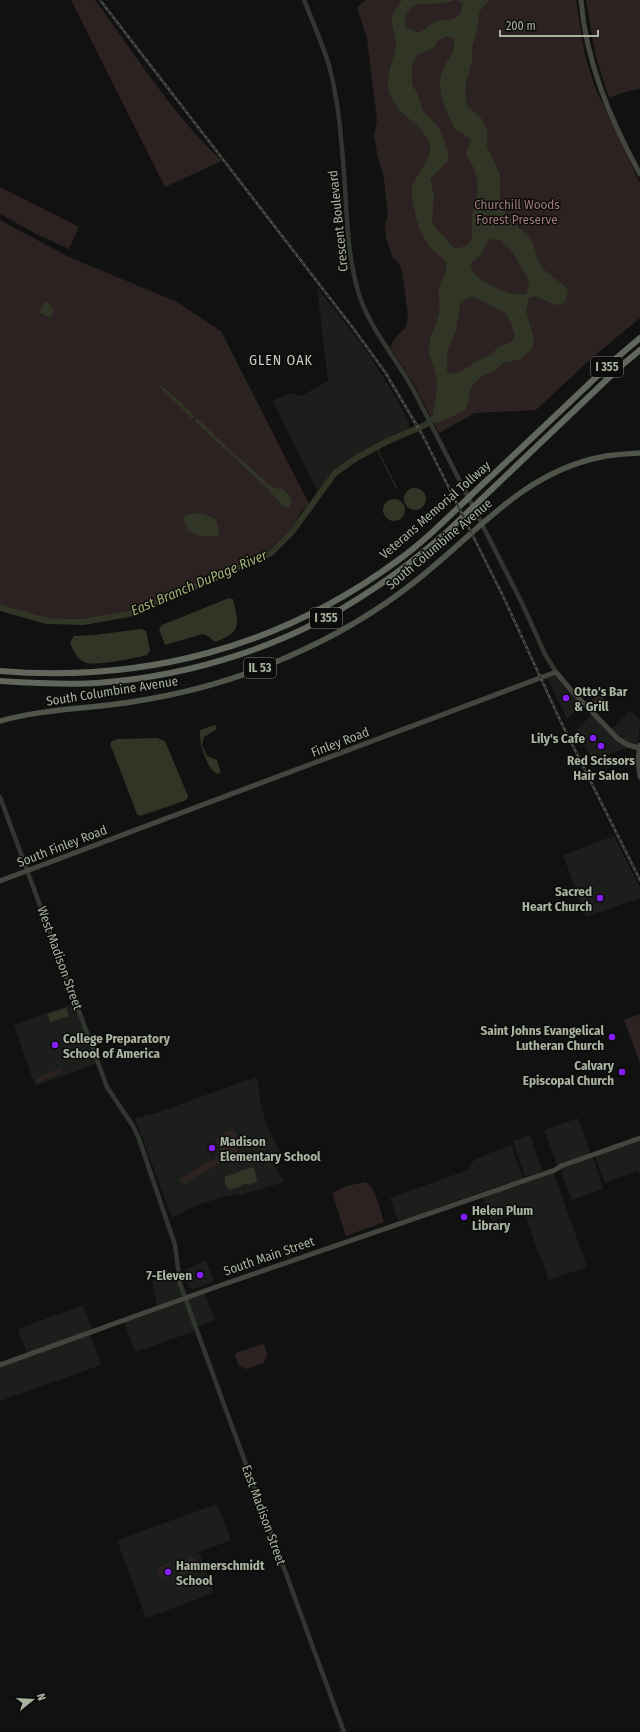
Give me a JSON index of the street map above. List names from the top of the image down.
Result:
{
  "streets": {
    "highway": ["I 355", "Veterans Memorial Tollway"],
    "main road": [
      "South Columbine Avenue",
      "IL 53",
      "Finley Road",
      "South Finley Road",
      "South Main Street"
    ],
    "street": ["Crescent Boulevard", "West Madison Street", "East Madison Street"]
  },
  "crossings": [
    ["Crescent Boulevard", "Finley Road"],
    ["Finley Road", "South Finley Road"],
    ["South Finley Road", "West Madison Street"],
    ["West Madison Street", "South Main Street"],
    ["West Madison Street", "East Madison Street"],
    ["South Main Street", "East Madison Street"]
  ],
  "districts": ["GLEN OAK"],
  "water": ["East Branch DuPage River"],
  "parks": ["Churchill Woods Forest Preserve"],
  "places": [
    "Otto's Bar & Grill",
    "Lily's Cafe",
    "Red Scissors Hair Salon",
    "Sacred Heart Church",
    "Saint Johns Evangelical Lutheran Church",
    "College Preparatory School of America",
    "Calvary Episcopal Church",
    "Madison Elementary School",
    "Helen Plum Library",
    "7-Eleven",
    "Hammerschmidt School"
  ],
  "scale_bar": "200 m",
  "north": "right"
}
